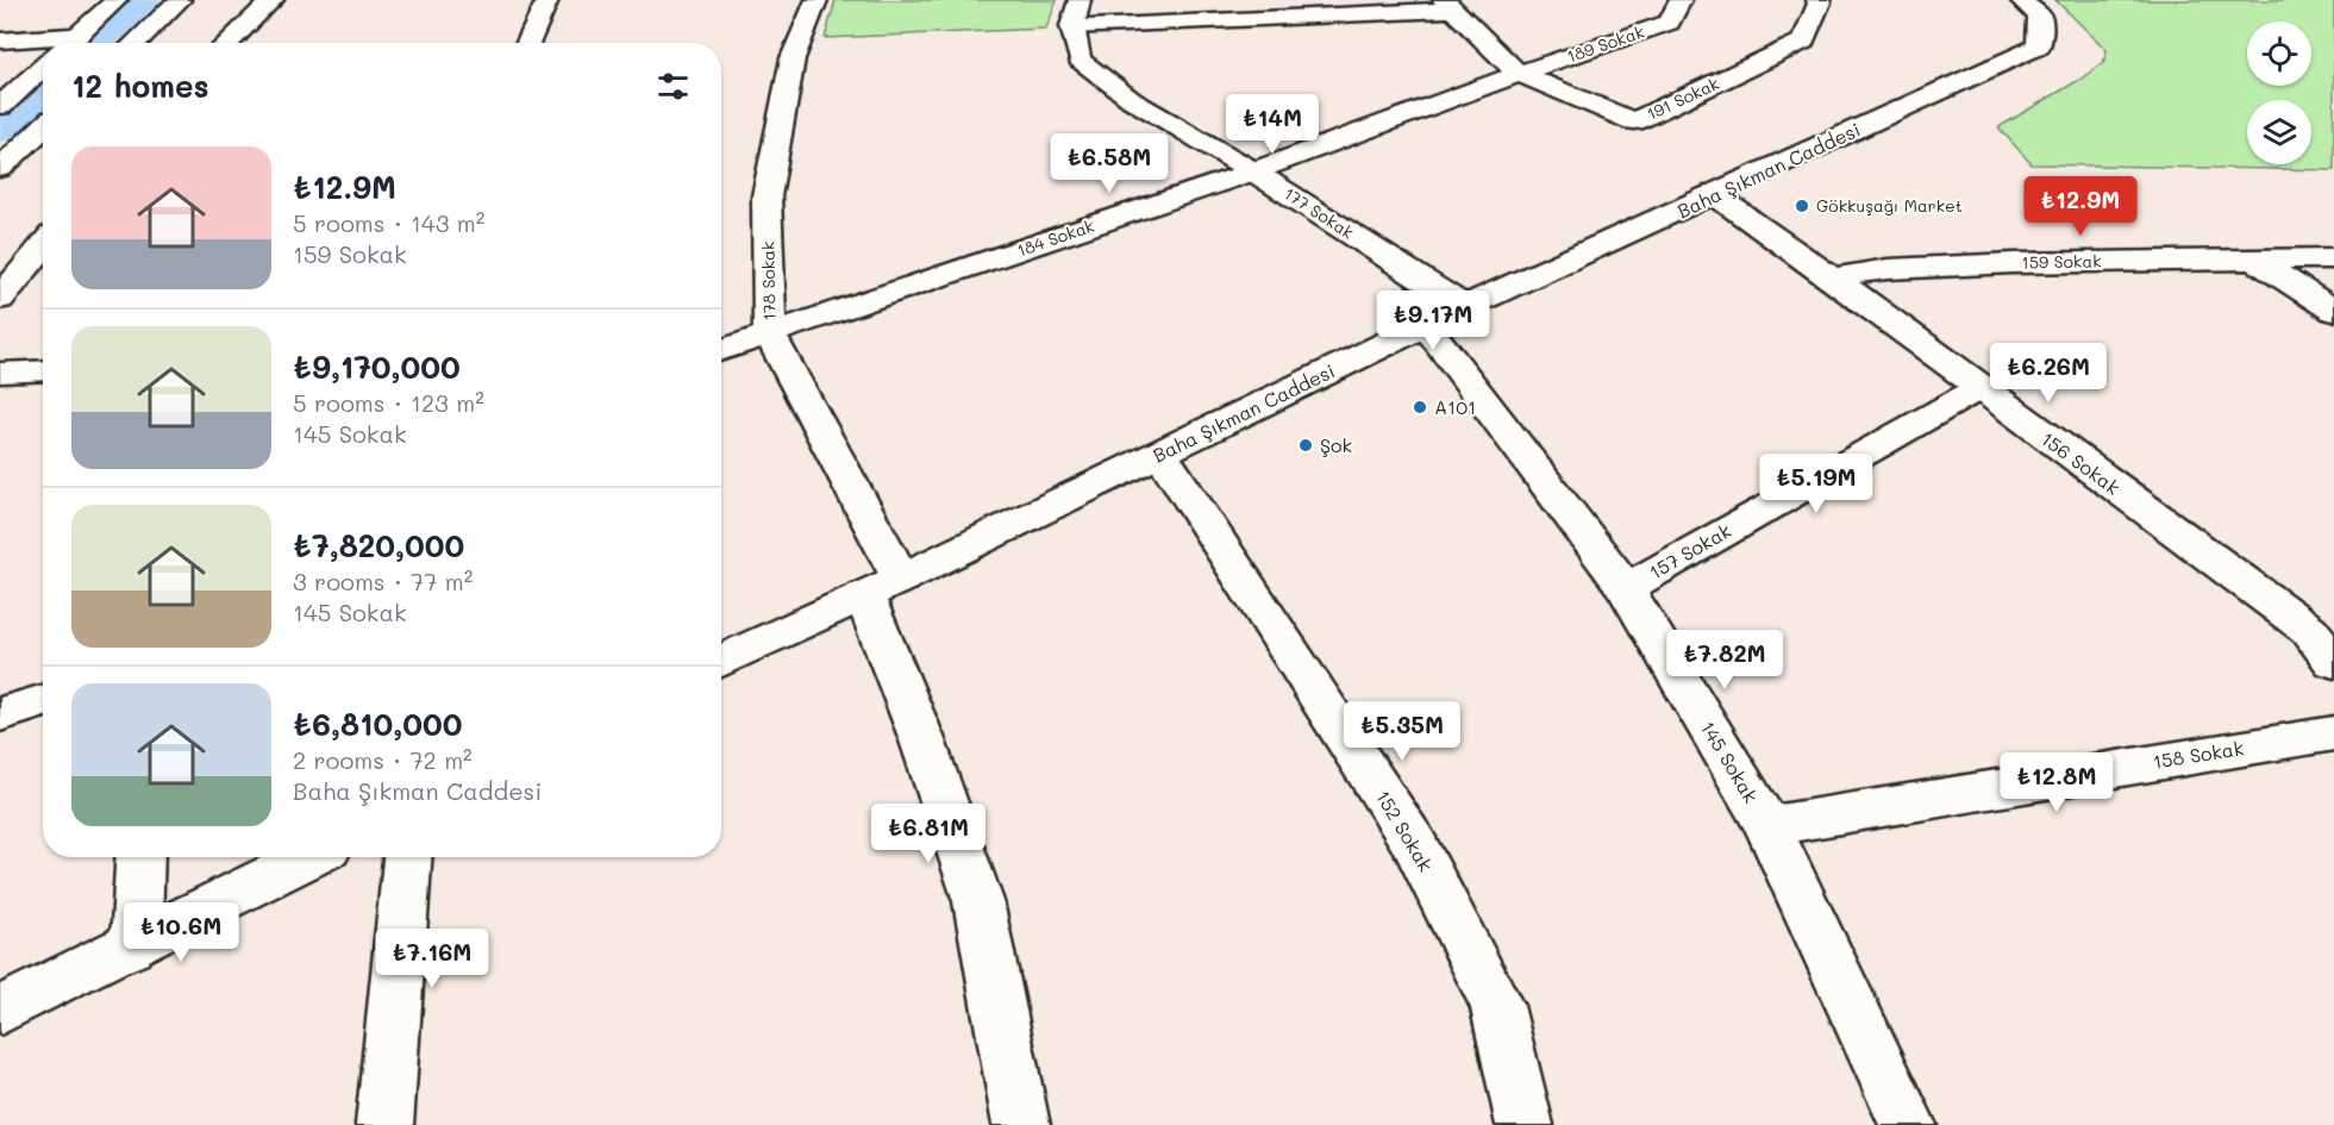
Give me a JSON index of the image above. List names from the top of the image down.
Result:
{
  "streets": {
    "street": [
      "189 Sokak",
      "191 Sokak",
      "Baha Şıkman Caddesi",
      "177 Sokak",
      "184 Sokak",
      "159 Sokak",
      "178 Sokak",
      "156 Sokak",
      "157 Sokak",
      "158 Sokak",
      "145 Sokak",
      "152 Sokak"
    ]
  },
  "crossings": [
    ["189 Sokak", "191 Sokak"],
    ["189 Sokak", "184 Sokak"],
    ["191 Sokak", "184 Sokak"],
    ["Baha Şıkman Caddesi", "177 Sokak"],
    ["Baha Şıkman Caddesi", "178 Sokak"],
    ["Baha Şıkman Caddesi", "156 Sokak"],
    ["Baha Şıkman Caddesi", "145 Sokak"],
    ["Baha Şıkman Caddesi", "152 Sokak"],
    ["177 Sokak", "184 Sokak"],
    ["184 Sokak", "178 Sokak"],
    ["159 Sokak", "156 Sokak"],
    ["156 Sokak", "157 Sokak"],
    ["157 Sokak", "145 Sokak"],
    ["158 Sokak", "145 Sokak"]
  ],
  "places": ["Gökkuşağı Market", "A101", "Şok"],
  "page": {
    "heading": "12 homes",
    "price": [
      "₺14M",
      "₺6.58M",
      "₺12.9M",
      "₺9.17M",
      "₺6.26M",
      "₺5.19M",
      "₺7.82M",
      "₺5.35M",
      "₺12.8M",
      "₺6.81M",
      "₺10.6M",
      "₺7.16M"
    ],
    "list": [
      {
        "name": "₺12.9M",
        "note": "5 rooms · 143 m² · 159 Sokak"
      },
      {
        "name": "₺9,170,000",
        "note": "5 rooms · 123 m² · 145 Sokak"
      },
      {
        "name": "₺7,820,000",
        "note": "3 rooms · 77 m² · 145 Sokak"
      },
      {
        "name": "₺6,810,000",
        "note": "2 rooms · 72 m² · Baha Şıkman Caddesi"
      }
    ]
  }
}
